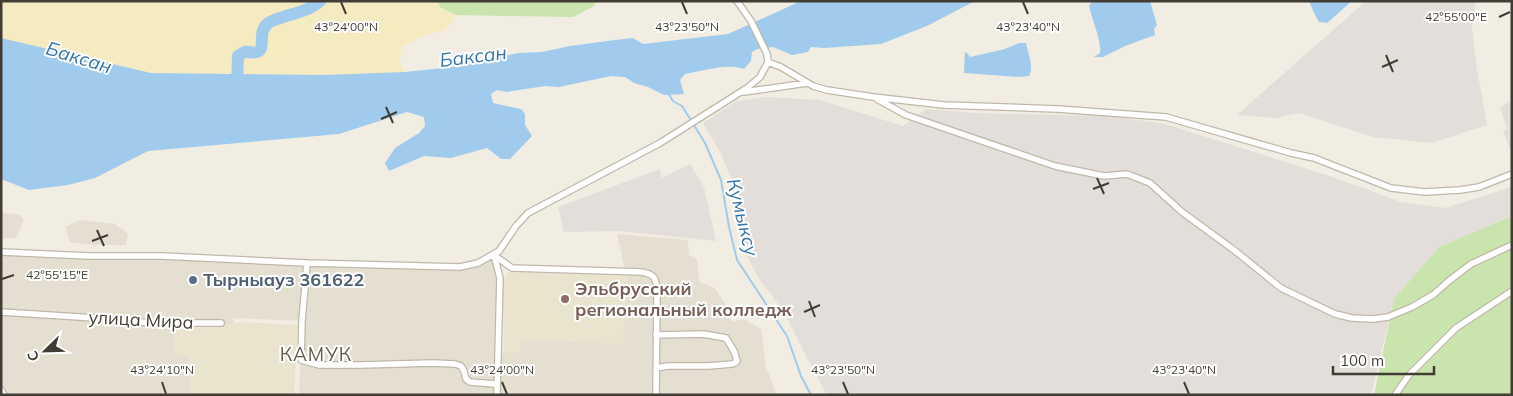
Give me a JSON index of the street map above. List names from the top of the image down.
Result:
{
  "streets": {
    "street": ["улица Мира"]
  },
  "districts": ["КАМУК"],
  "water": ["Баксан", "Кумыксу"],
  "places": ["Тырныауз 361622", "Эльбрусский региональный колледж"],
  "scale_bar": "100 m",
  "north": "bottom left",
  "coordinates": [
    "42°55'00\"E",
    "43°24'00\"N",
    "43°23'50\"N",
    "43°23'40\"N",
    "42°55'15\"E",
    "43°24'10\"N"
  ]
}
